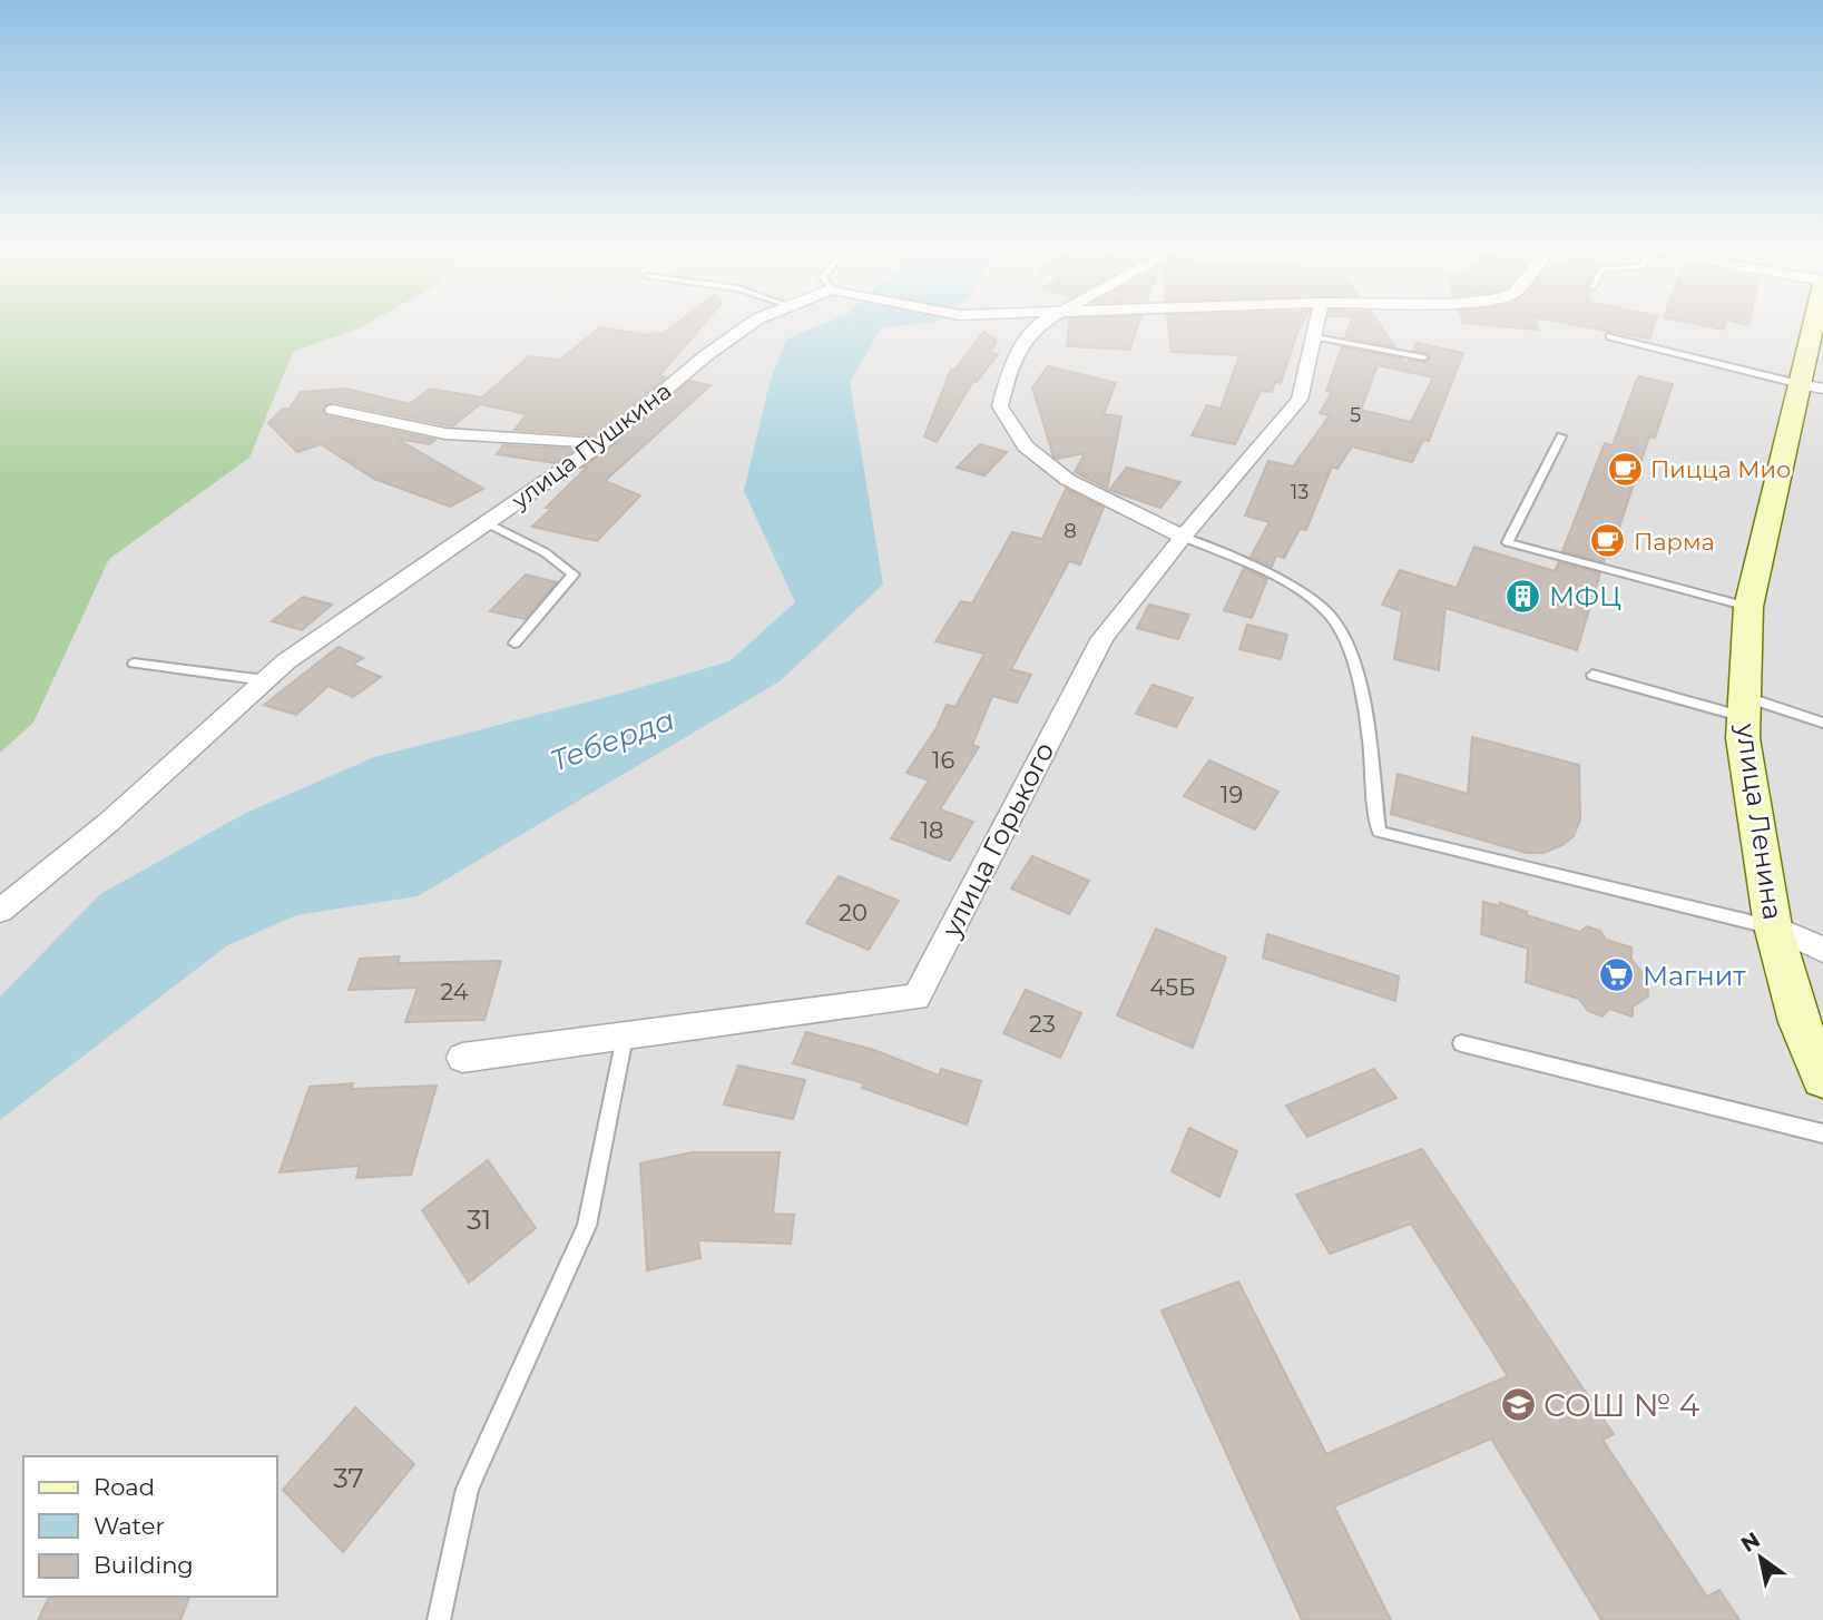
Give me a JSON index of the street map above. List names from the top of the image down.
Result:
{
  "streets": {
    "main road": ["улица Ленина"],
    "street": ["улица Пушкина", "улица Горького"]
  },
  "water": ["Теберда"],
  "places": {
    "cafe": ["Пицца Мио", "Парма"],
    "building": ["МФЦ"],
    "supermarket": ["Магнит"],
    "school or university": ["СОШ № 4"]
  },
  "house_numbers": [
    "5",
    "13",
    "8",
    "16",
    "19",
    "18",
    "20",
    "45Б",
    "24",
    "23",
    "31",
    "37"
  ],
  "legend": ["Road", "Water", "Building"],
  "north": "top left"
}
